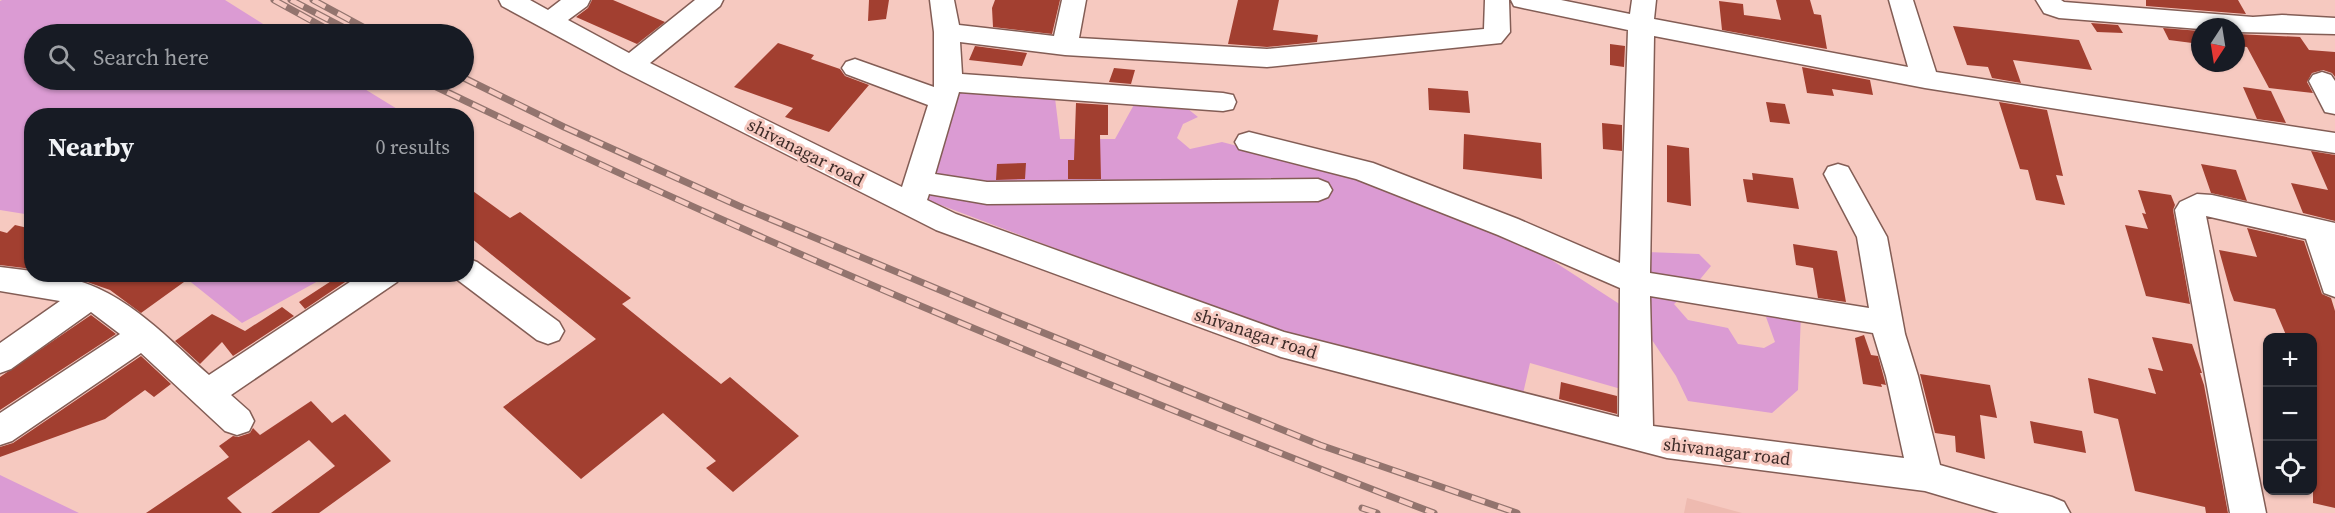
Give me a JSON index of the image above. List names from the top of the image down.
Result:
{
  "streets": {
    "street": ["shivanagar road"]
  },
  "north": "bottom",
  "page": {
    "search": "Search here",
    "heading": ["Nearby", "0 results"],
    "map_buttons": ["+", "−"]
  }
}
